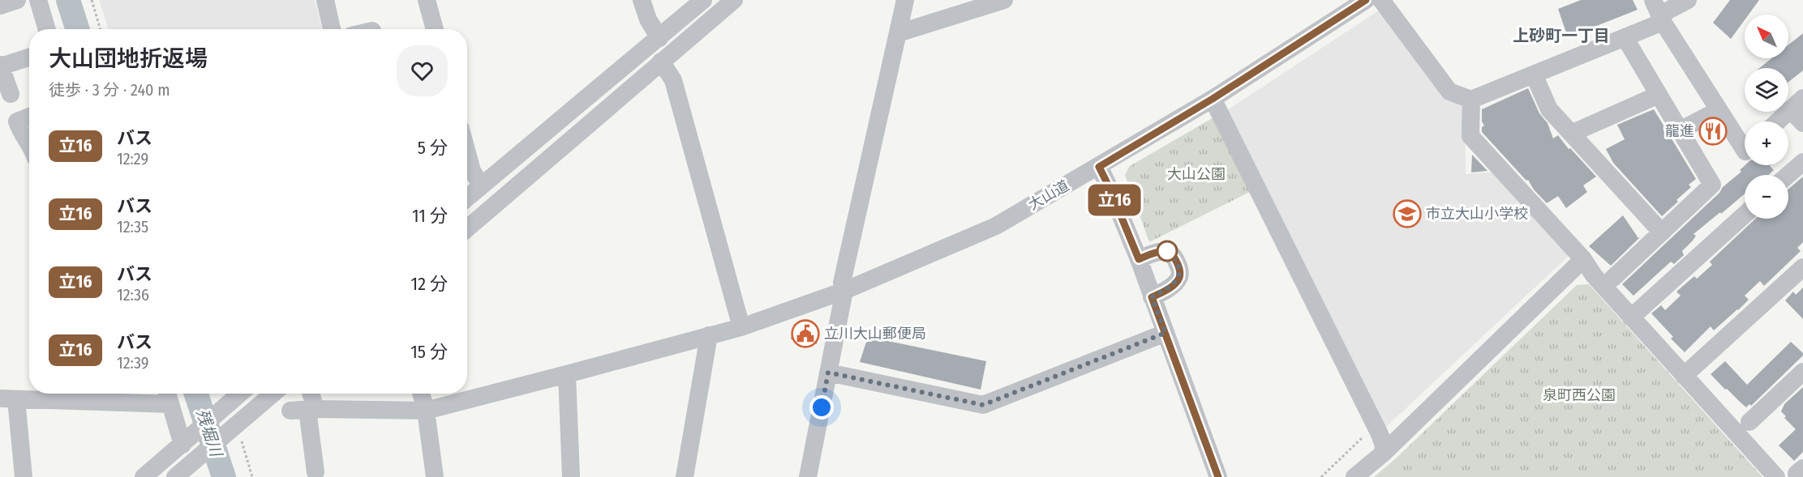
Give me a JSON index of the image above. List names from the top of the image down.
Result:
{
  "streets": {
    "street": ["大山道"]
  },
  "districts": ["上砂町一丁目"],
  "water": ["残堀川"],
  "parks": ["大山公園", "泉町西公園"],
  "places": {
    "restaurant": ["龍進"],
    "school or university": ["市立大山小学校"],
    "public building": ["立川大山郵便局"]
  },
  "lines": ["bus line 立16"],
  "north": "top left",
  "page": {
    "on_map": "立16",
    "map_buttons": ["+", "−"],
    "heading": ["大山団地折返場", "徒歩 · 3 分 · 240 m"],
    "list": [
      {
        "mark": "立16",
        "name": "バス",
        "note": "12:29",
        "value": "5 分"
      },
      {
        "mark": "立16",
        "name": "バス",
        "note": "12:35",
        "value": "11 分"
      },
      {
        "mark": "立16",
        "name": "バス",
        "note": "12:36",
        "value": "12 分"
      },
      {
        "mark": "立16",
        "name": "バス",
        "note": "12:39",
        "value": "15 分"
      }
    ]
  }
}
